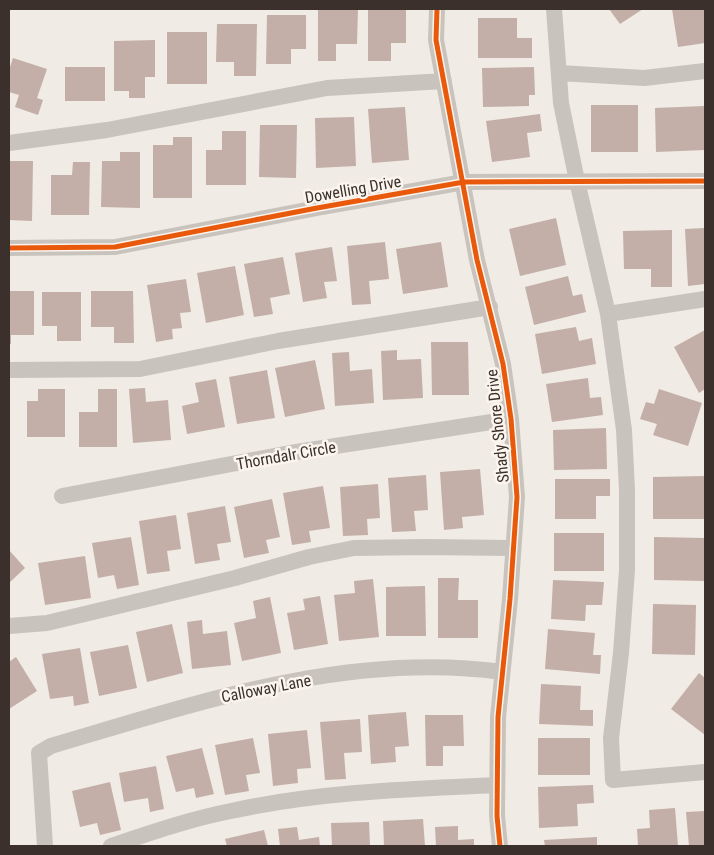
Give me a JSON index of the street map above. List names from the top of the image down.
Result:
{
  "streets": {
    "street": [
      "Dowelling Drive",
      "Shady Shore Drive",
      "Thorndalr Circle",
      "Calloway Lane"
    ]
  },
  "crossings": [
    ["Dowelling Drive", "Shady Shore Drive"],
    ["Shady Shore Drive", "Thorndalr Circle"],
    ["Shady Shore Drive", "Calloway Lane"]
  ]
}
